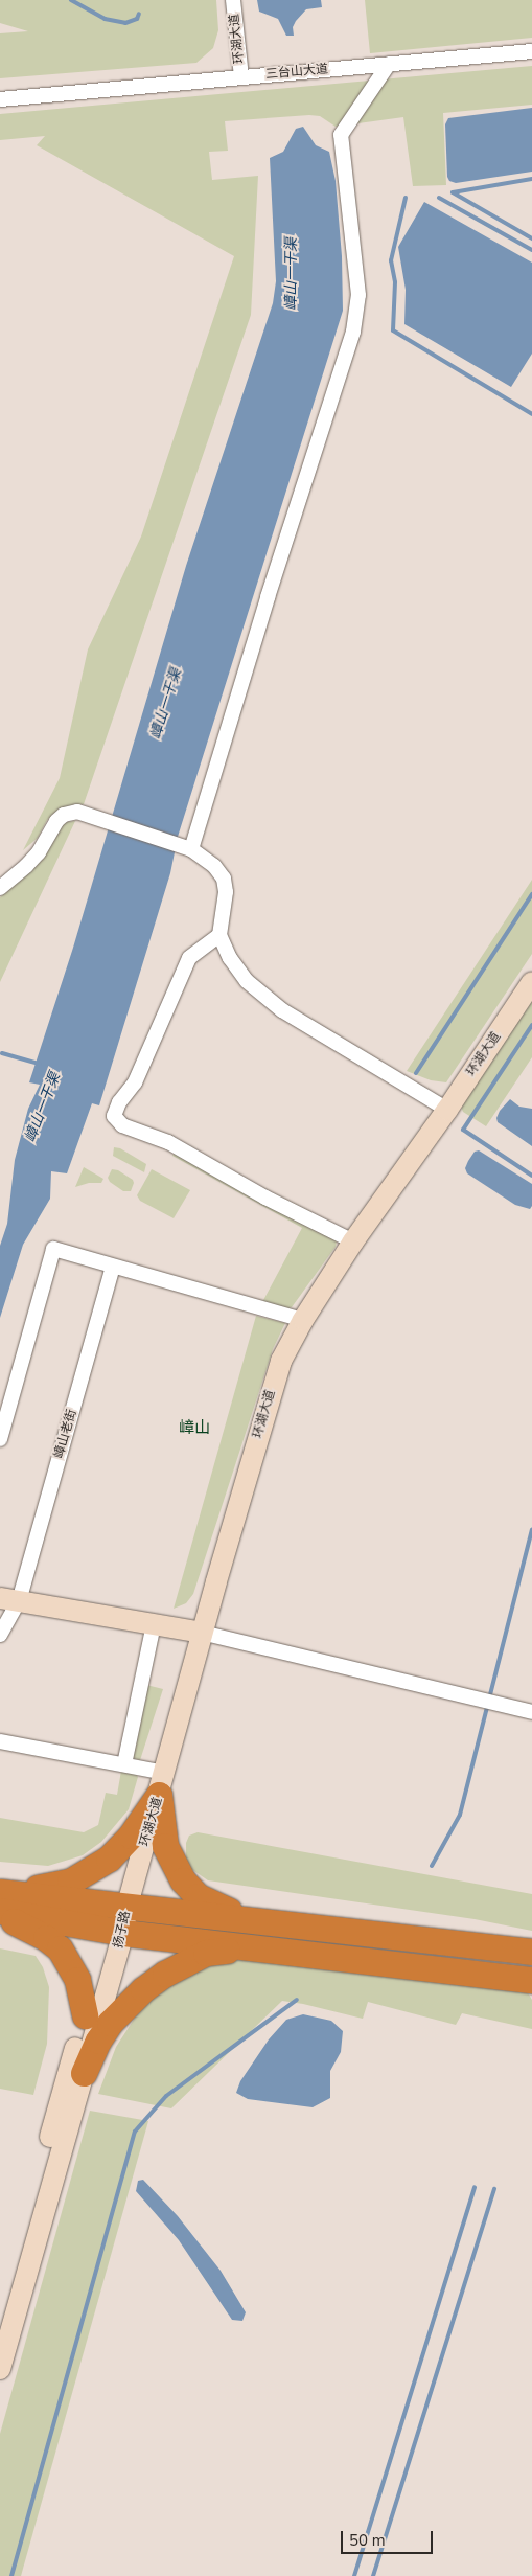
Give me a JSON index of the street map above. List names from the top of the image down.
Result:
{
  "streets": {
    "street": [
      "环湖大道",
      "三台山大道",
      "嶂山老街",
      "扬子路"
    ]
  },
  "crossings": [
    ["环湖大道", "三台山大道"],
    ["环湖大道", "扬子路"]
  ],
  "districts": ["嶂山"],
  "water": ["嶂山一干渠"],
  "scale_bar": "50 m"
}
